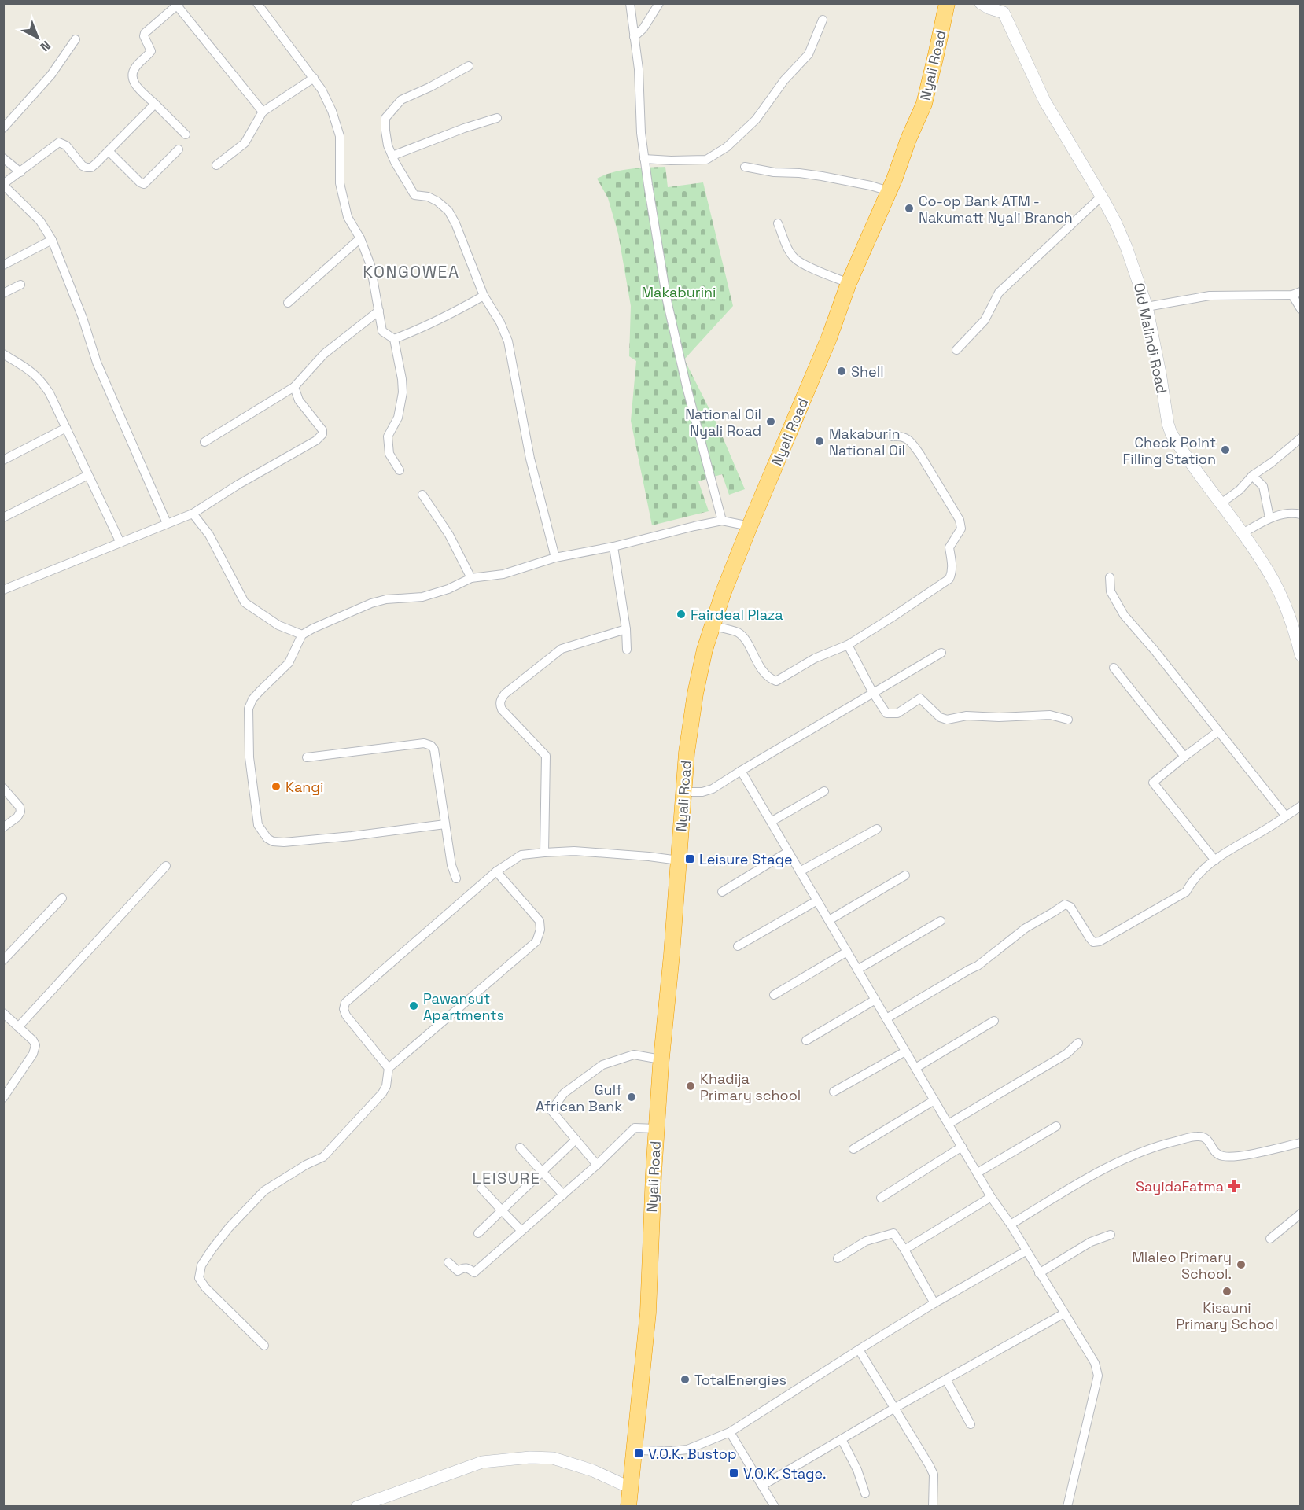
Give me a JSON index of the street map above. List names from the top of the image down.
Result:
{
  "streets": {
    "highway": ["Nyali Road"],
    "main road": ["Old Malindi Road"]
  },
  "districts": ["KONGOWEA", "LEISURE"],
  "parks": ["Makaburini"],
  "places": {
    "other": [
      "Co-op Bank ATM - Nakumatt Nyali Branch",
      "Shell",
      "National Oil Nyali Road",
      "Makaburin National Oil",
      "Check Point Filling Station",
      "Fairdeal Plaza",
      "Kangi",
      "Pawansut Apartments",
      "Khadija Primary school",
      "Gulf African Bank",
      "Mlaleo Primary School.",
      "Kisauni Primary School",
      "TotalEnergies"
    ],
    "transit": ["Leisure Stage", "V.O.K. Bustop", "V.O.K. Stage."],
    "health": ["SayidaFatma"]
  },
  "north": "bottom right"
}
